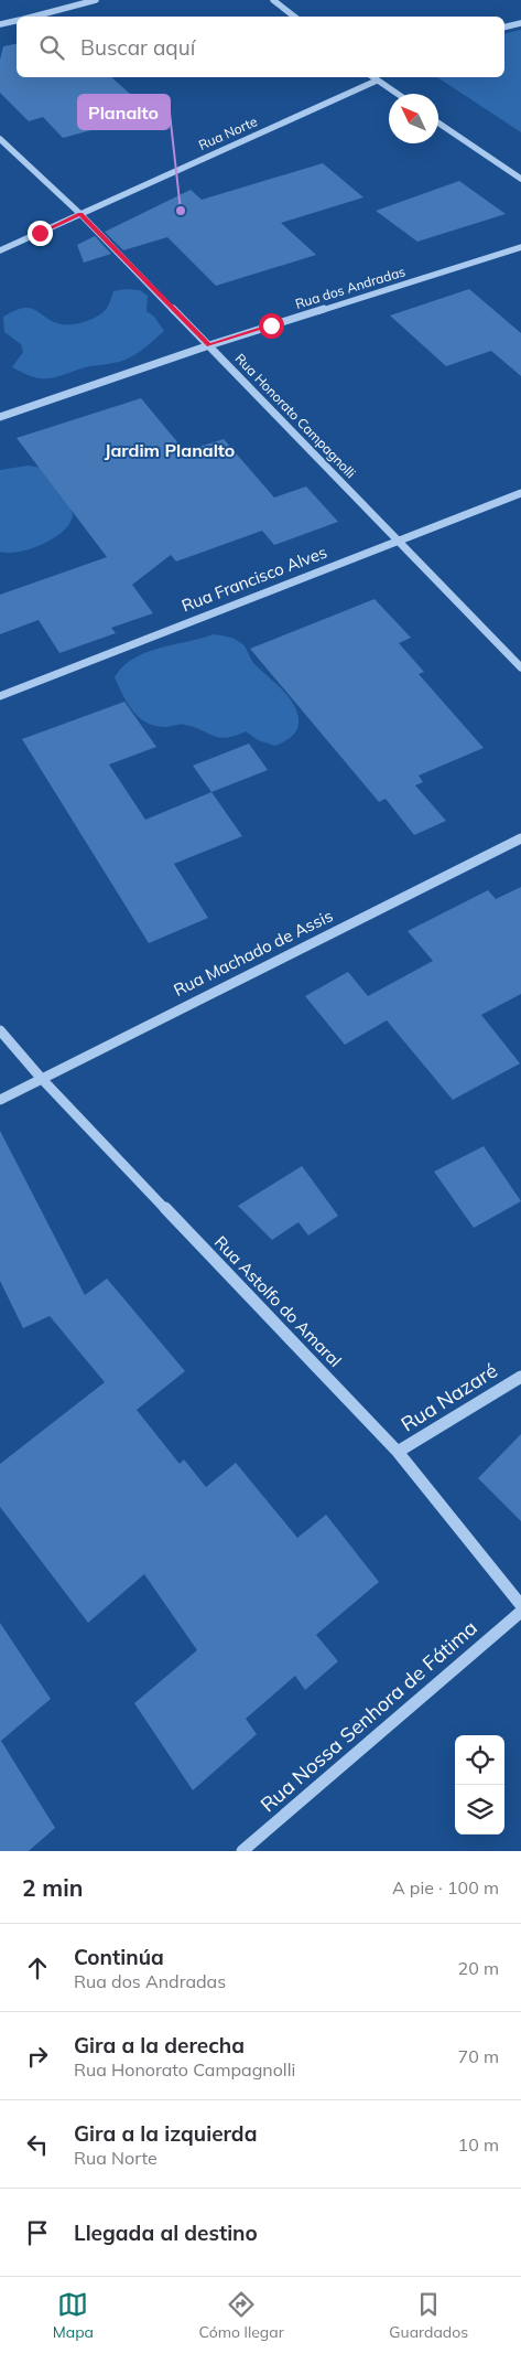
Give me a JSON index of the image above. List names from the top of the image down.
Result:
{
  "streets": {
    "street": [
      "Rua Norte",
      "Rua dos Andradas",
      "Rua Honorato Campagnolli",
      "Rua Francisco Alves",
      "Rua Machado de Assis",
      "Rua Astolfo do Amaral",
      "Rua Nazaré",
      "Rua Nossa Senhora de Fátima"
    ]
  },
  "crossings": [
    ["Rua Norte", "Rua Honorato Campagnolli"],
    ["Rua dos Andradas", "Rua Honorato Campagnolli"],
    ["Rua Honorato Campagnolli", "Rua Francisco Alves"],
    ["Rua Machado de Assis", "Rua Astolfo do Amaral"],
    ["Rua Astolfo do Amaral", "Rua Nazaré"]
  ],
  "districts": ["Jardim Planalto"],
  "places": ["Planalto"],
  "north": "top left",
  "page": {
    "search": "Buscar aquí",
    "heading": ["2 min", "A pie · 100 m"],
    "list": [
      ["Continúa", "Rua dos Andradas", "20 m"],
      ["Gira a la derecha", "Rua Honorato Campagnolli", "70 m"],
      ["Gira a la izquierda", "Rua Norte", "10 m"],
      "Llegada al destino"
    ],
    "nav": ["Mapa", "Cómo llegar", "Guardados"]
  }
}
